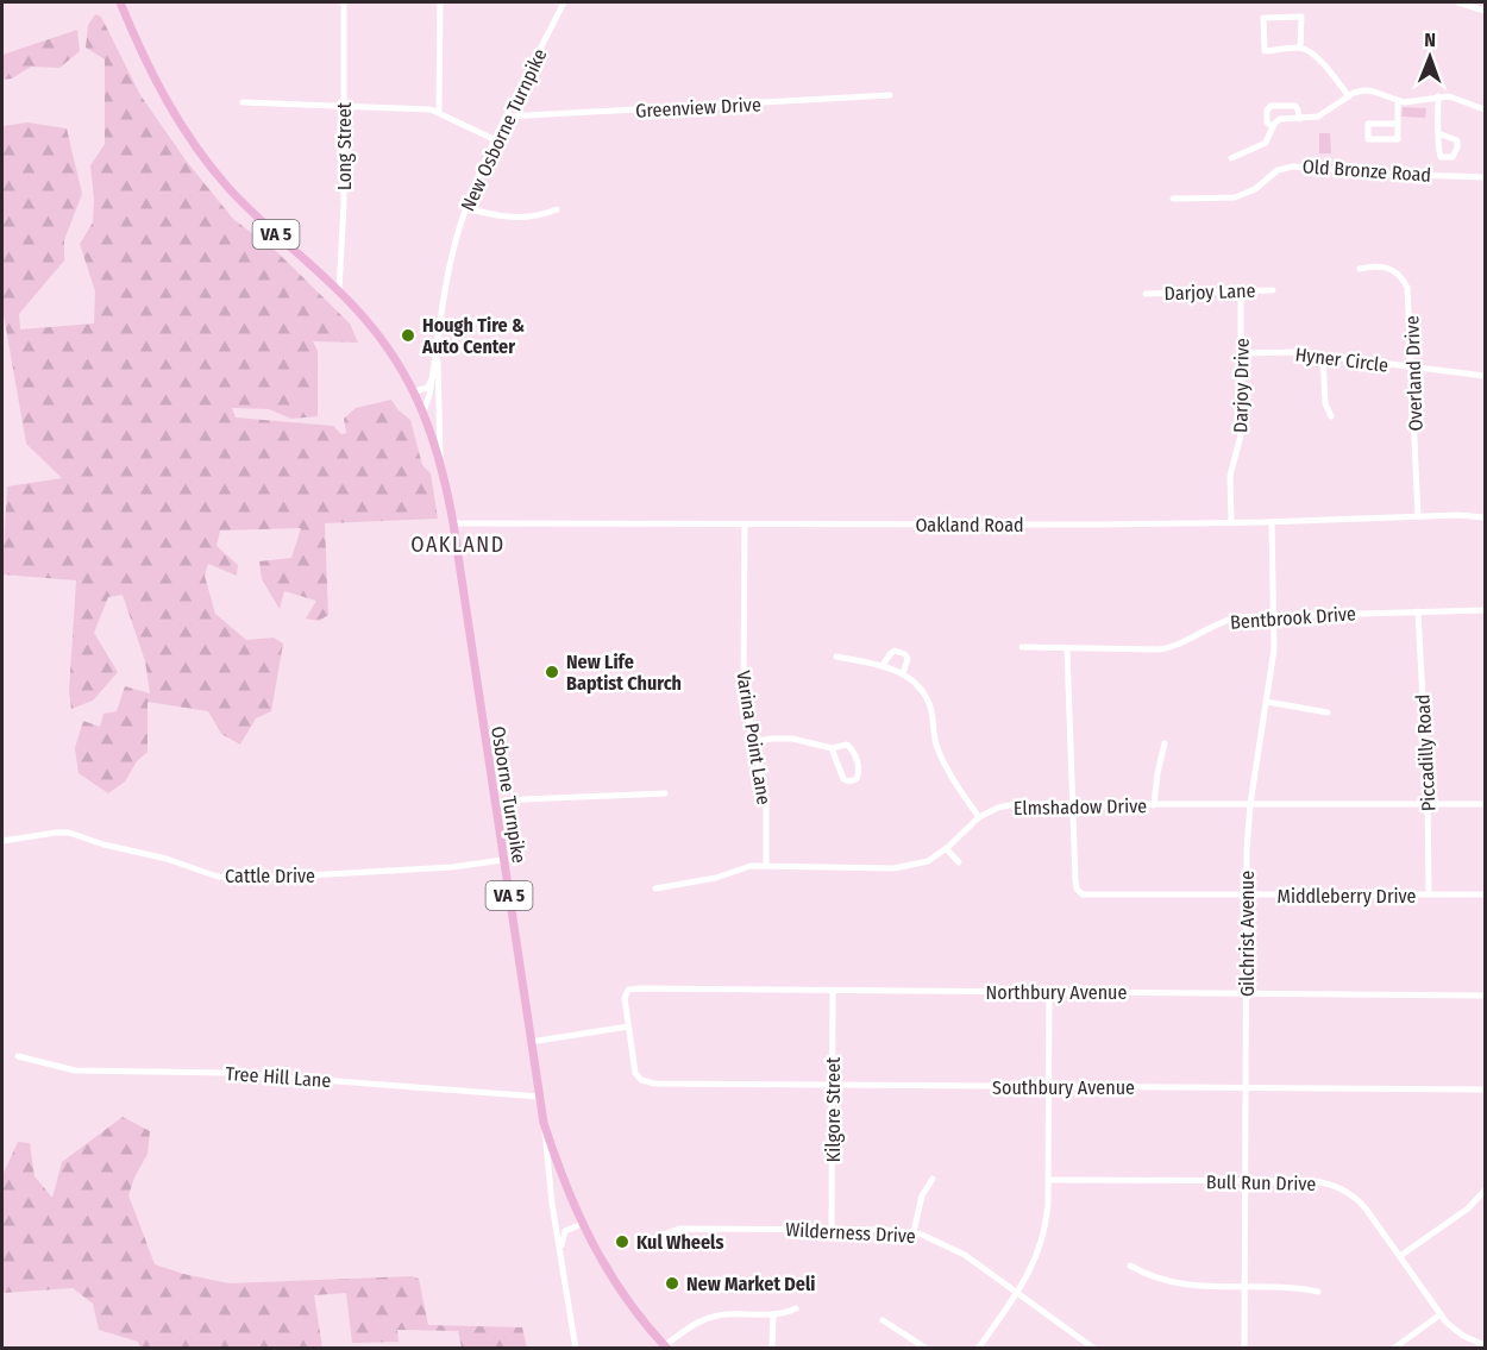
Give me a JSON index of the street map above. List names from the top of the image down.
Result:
{
  "streets": {
    "main road": ["VA 5", "Osborne Turnpike"],
    "street": [
      "Greenview Drive",
      "New Osborne Turnpike",
      "Long Street",
      "Old Bronze Road",
      "Darjoy Lane",
      "Hyner Circle",
      "Overland Drive",
      "Darjoy Drive",
      "Oakland Road",
      "Bentbrook Drive",
      "Varina Point Lane",
      "Piccadilly Road",
      "Elmshadow Drive",
      "Cattle Drive",
      "Middleberry Drive",
      "Gilchrist Avenue",
      "Northbury Avenue",
      "Tree Hill Lane",
      "Southbury Avenue",
      "Kilgore Street",
      "Bull Run Drive",
      "Wilderness Drive"
    ]
  },
  "crossings": [
    ["Greenview Drive", "New Osborne Turnpike"],
    ["New Osborne Turnpike", "VA 5"],
    ["New Osborne Turnpike", "Osborne Turnpike"],
    ["Long Street", "VA 5"],
    ["VA 5", "Osborne Turnpike"],
    ["Darjoy Lane", "Darjoy Drive"],
    ["Hyner Circle", "Overland Drive"],
    ["Hyner Circle", "Darjoy Drive"],
    ["Overland Drive", "Oakland Road"],
    ["Darjoy Drive", "Oakland Road"],
    ["Oakland Road", "Varina Point Lane"],
    ["Oakland Road", "Osborne Turnpike"],
    ["Oakland Road", "Gilchrist Avenue"],
    ["Bentbrook Drive", "Piccadilly Road"],
    ["Bentbrook Drive", "Gilchrist Avenue"],
    ["Varina Point Lane", "Elmshadow Drive"],
    ["Piccadilly Road", "Elmshadow Drive"],
    ["Piccadilly Road", "Middleberry Drive"],
    ["Osborne Turnpike", "Cattle Drive"],
    ["Osborne Turnpike", "Tree Hill Lane"],
    ["Elmshadow Drive", "Middleberry Drive"],
    ["Elmshadow Drive", "Gilchrist Avenue"],
    ["Middleberry Drive", "Gilchrist Avenue"],
    ["Gilchrist Avenue", "Northbury Avenue"],
    ["Gilchrist Avenue", "Southbury Avenue"],
    ["Gilchrist Avenue", "Bull Run Drive"],
    ["Northbury Avenue", "Southbury Avenue"],
    ["Northbury Avenue", "Kilgore Street"],
    ["Southbury Avenue", "Kilgore Street"],
    ["Kilgore Street", "Wilderness Drive"]
  ],
  "districts": ["OAKLAND"],
  "places": [
    "Hough Tire & Auto Center",
    "New Life Baptist Church",
    "Kul Wheels",
    "New Market Deli"
  ],
  "north": "top"
}
